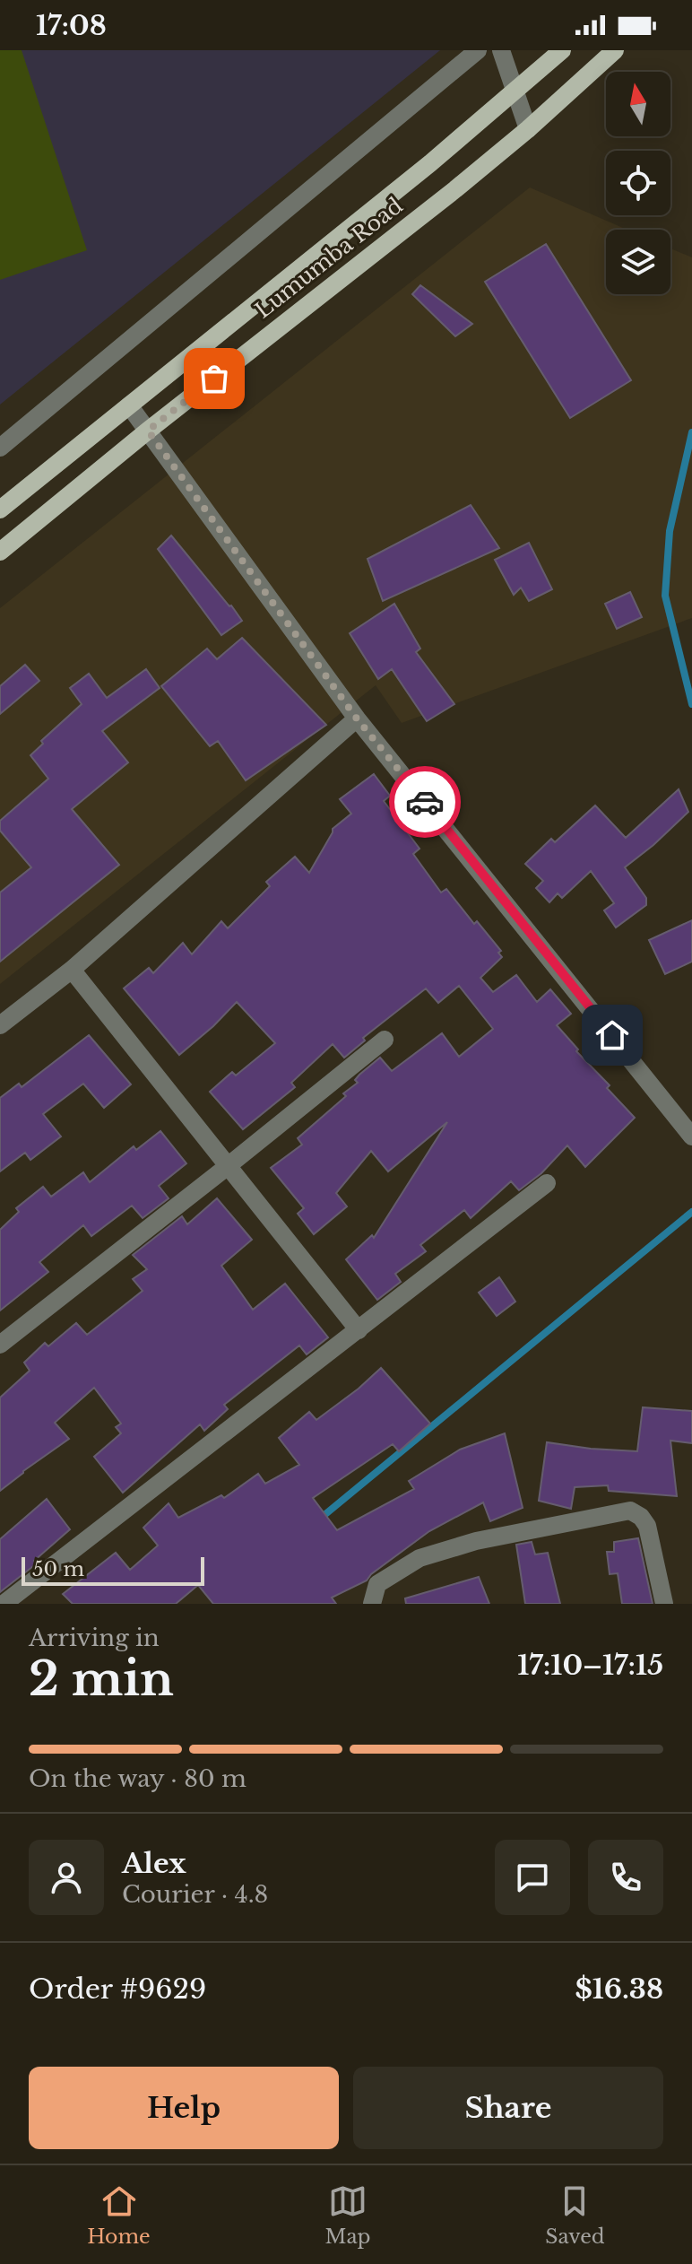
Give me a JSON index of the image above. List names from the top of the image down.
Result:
{
  "streets": {
    "main road": ["Lumumba Road"]
  },
  "scale_bar": "50 m",
  "north": "top",
  "page": {
    "status": "17:08",
    "scale": "50 m",
    "heading": ["2 min", "Arriving in", "17:10–17:15"],
    "panel": [
      "Alex",
      "Courier · 4.8",
      "Order #9629",
      "$16.38"
    ],
    "bar": "On the way · 80 m",
    "buttons": ["Help", "Share"],
    "tabs": ["Home", "Map", "Saved"]
  }
}
